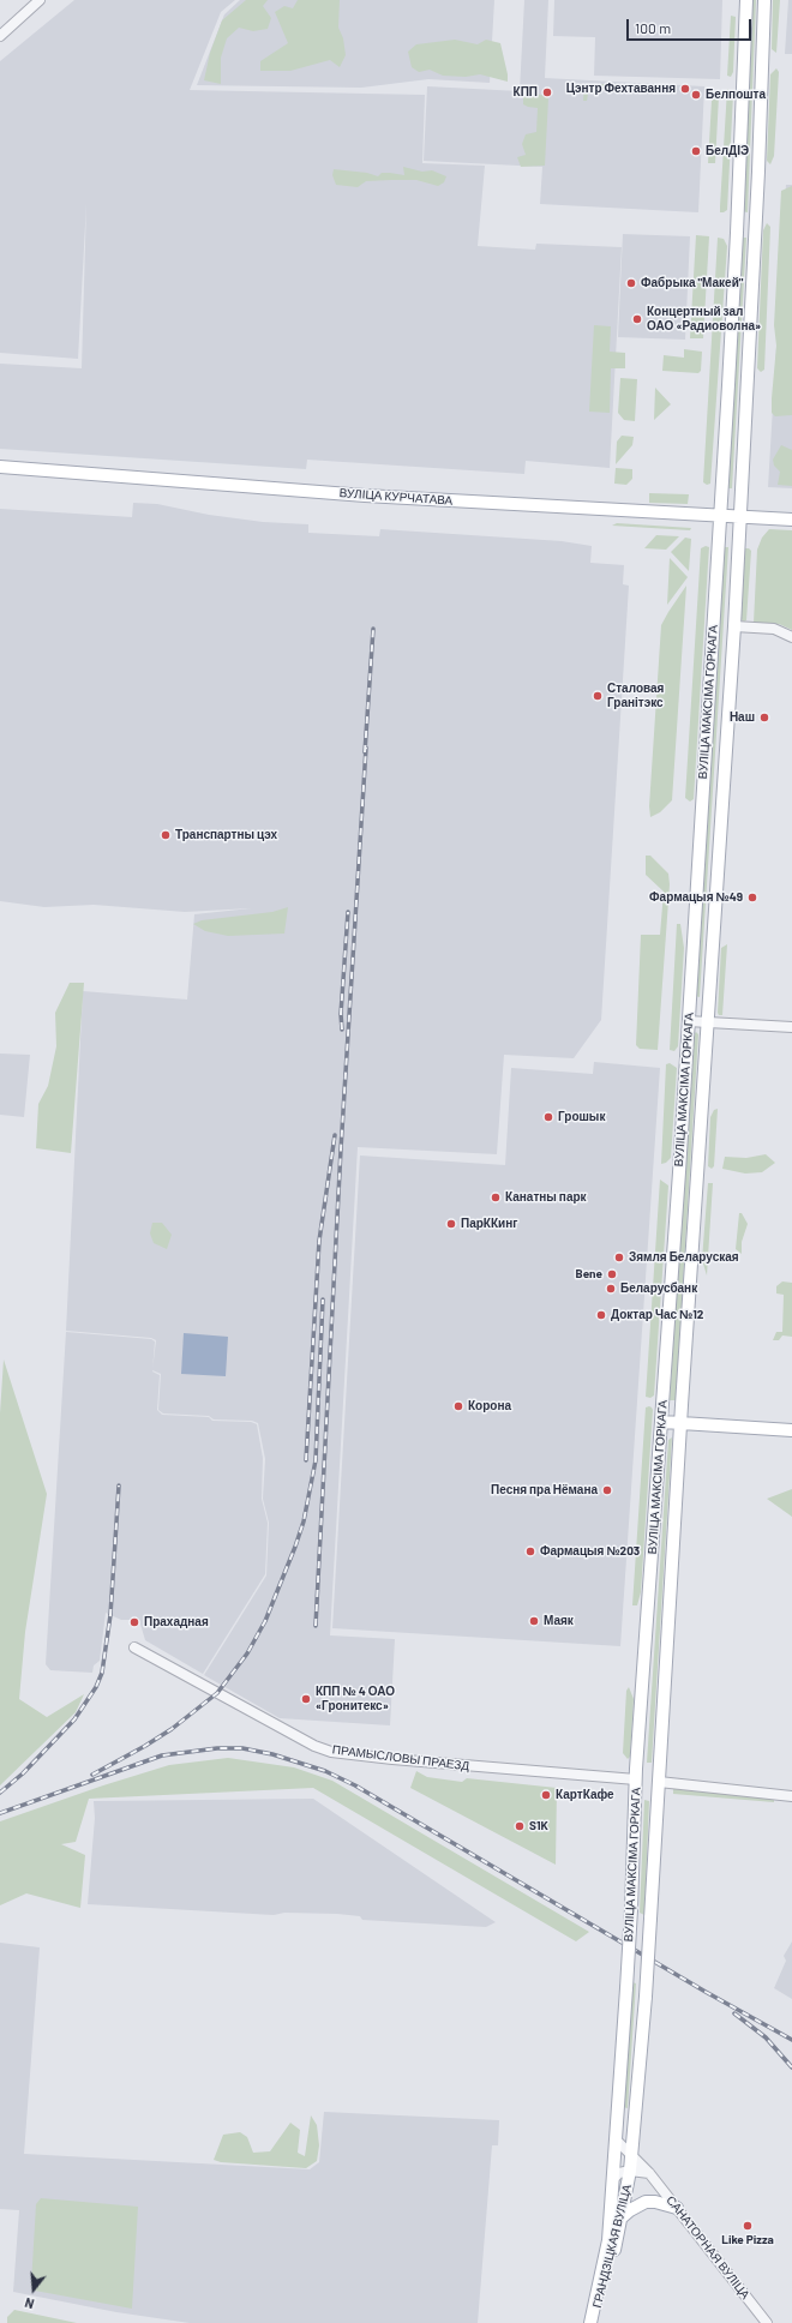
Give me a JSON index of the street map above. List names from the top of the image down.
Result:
{
  "streets": {
    "main road": ["ВУЛІЦА КУРЧАТАВА", "ВУЛІЦА МАКСІМА ГОРКАГА", "ГРАНДЗІЦКАЯ ВУЛІЦА"],
    "street": ["ПРАМЫСЛОВЫ ПРАЕЗД", "САНАТОРНАЯ ВУЛІЦА"]
  },
  "crossings": [
    ["ВУЛІЦА КУРЧАТАВА", "ВУЛІЦА МАКСІМА ГОРКАГА"],
    ["ВУЛІЦА МАКСІМА ГОРКАГА", "ПРАМЫСЛОВЫ ПРАЕЗД"],
    ["ВУЛІЦА МАКСІМА ГОРКАГА", "ГРАНДЗІЦКАЯ ВУЛІЦА"],
    ["ВУЛІЦА МАКСІМА ГОРКАГА", "САНАТОРНАЯ ВУЛІЦА"]
  ],
  "places": [
    "Цэнтр Фехтавання",
    "КПП",
    "Белпошта",
    "БелДІЭ",
    "Фабрыка \"Макей\"",
    "Концертный зал ОАО «Радиоволна»",
    "Сталовая Гранітэкс",
    "Наш",
    "Транспартны цэх",
    "Фармацыя №49",
    "Грошык",
    "Канатны парк",
    "ПарККинг",
    "Зямля Беларуская",
    "Bene",
    "Беларусбанк",
    "Доктар Час №12",
    "Корона",
    "Песня пра Нёмана",
    "Фармацыя №203",
    "Маяк",
    "Прахадная",
    "КПП № 4 ОАО «Гронитекс»",
    "КартКафе",
    "S1K",
    "Like Pizza"
  ],
  "scale_bar": "100 m",
  "north": "bottom"
}
